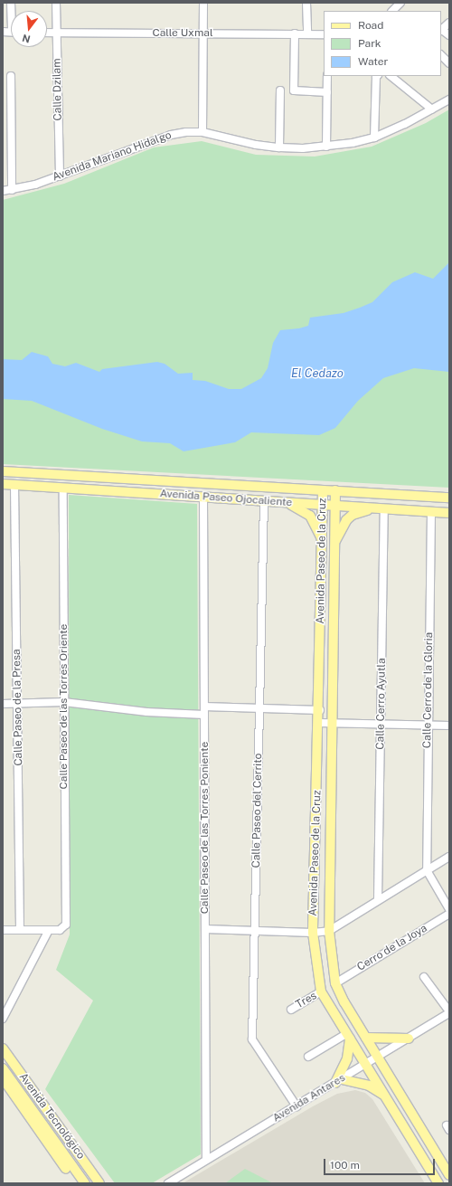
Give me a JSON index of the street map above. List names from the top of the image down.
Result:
{
  "streets": {
    "main road": ["Avenida Paseo Ojocaliente", "Avenida Paseo de la Cruz", "Avenida Tecnológico"],
    "street": [
      "Calle Uxmal",
      "Calle Dzilam",
      "Avenida Mariano Hidalgo",
      "Calle Cerro de la Gloria",
      "Calle Cerro Ayutla",
      "Calle Paseo de las Torres Oriente",
      "Calle Paseo de la Presa",
      "Calle Paseo del Cerrito",
      "Calle Paseo de las Torres Poniente",
      "Cerro de la Joya",
      "Tres",
      "Avenida Antares"
    ]
  },
  "crossings": [
    ["Calle Uxmal", "Calle Dzilam"],
    ["Calle Dzilam", "Avenida Mariano Hidalgo"],
    ["Avenida Paseo Ojocaliente", "Avenida Paseo de la Cruz"],
    ["Avenida Paseo Ojocaliente", "Calle Cerro de la Gloria"],
    ["Avenida Paseo Ojocaliente", "Calle Cerro Ayutla"],
    ["Avenida Paseo Ojocaliente", "Calle Paseo de las Torres Oriente"],
    ["Avenida Paseo Ojocaliente", "Calle Paseo de la Presa"],
    ["Avenida Paseo Ojocaliente", "Calle Paseo del Cerrito"],
    ["Avenida Paseo Ojocaliente", "Calle Paseo de las Torres Poniente"],
    ["Avenida Paseo de la Cruz", "Cerro de la Joya"],
    ["Avenida Paseo de la Cruz", "Tres"],
    ["Avenida Paseo de la Cruz", "Avenida Antares"],
    ["Calle Paseo del Cerrito", "Avenida Antares"],
    ["Calle Paseo de las Torres Poniente", "Avenida Antares"]
  ],
  "water": ["El Cedazo"],
  "legend": ["Road", "Park", "Water"],
  "scale_bar": "100 m",
  "north": "bottom"
}
